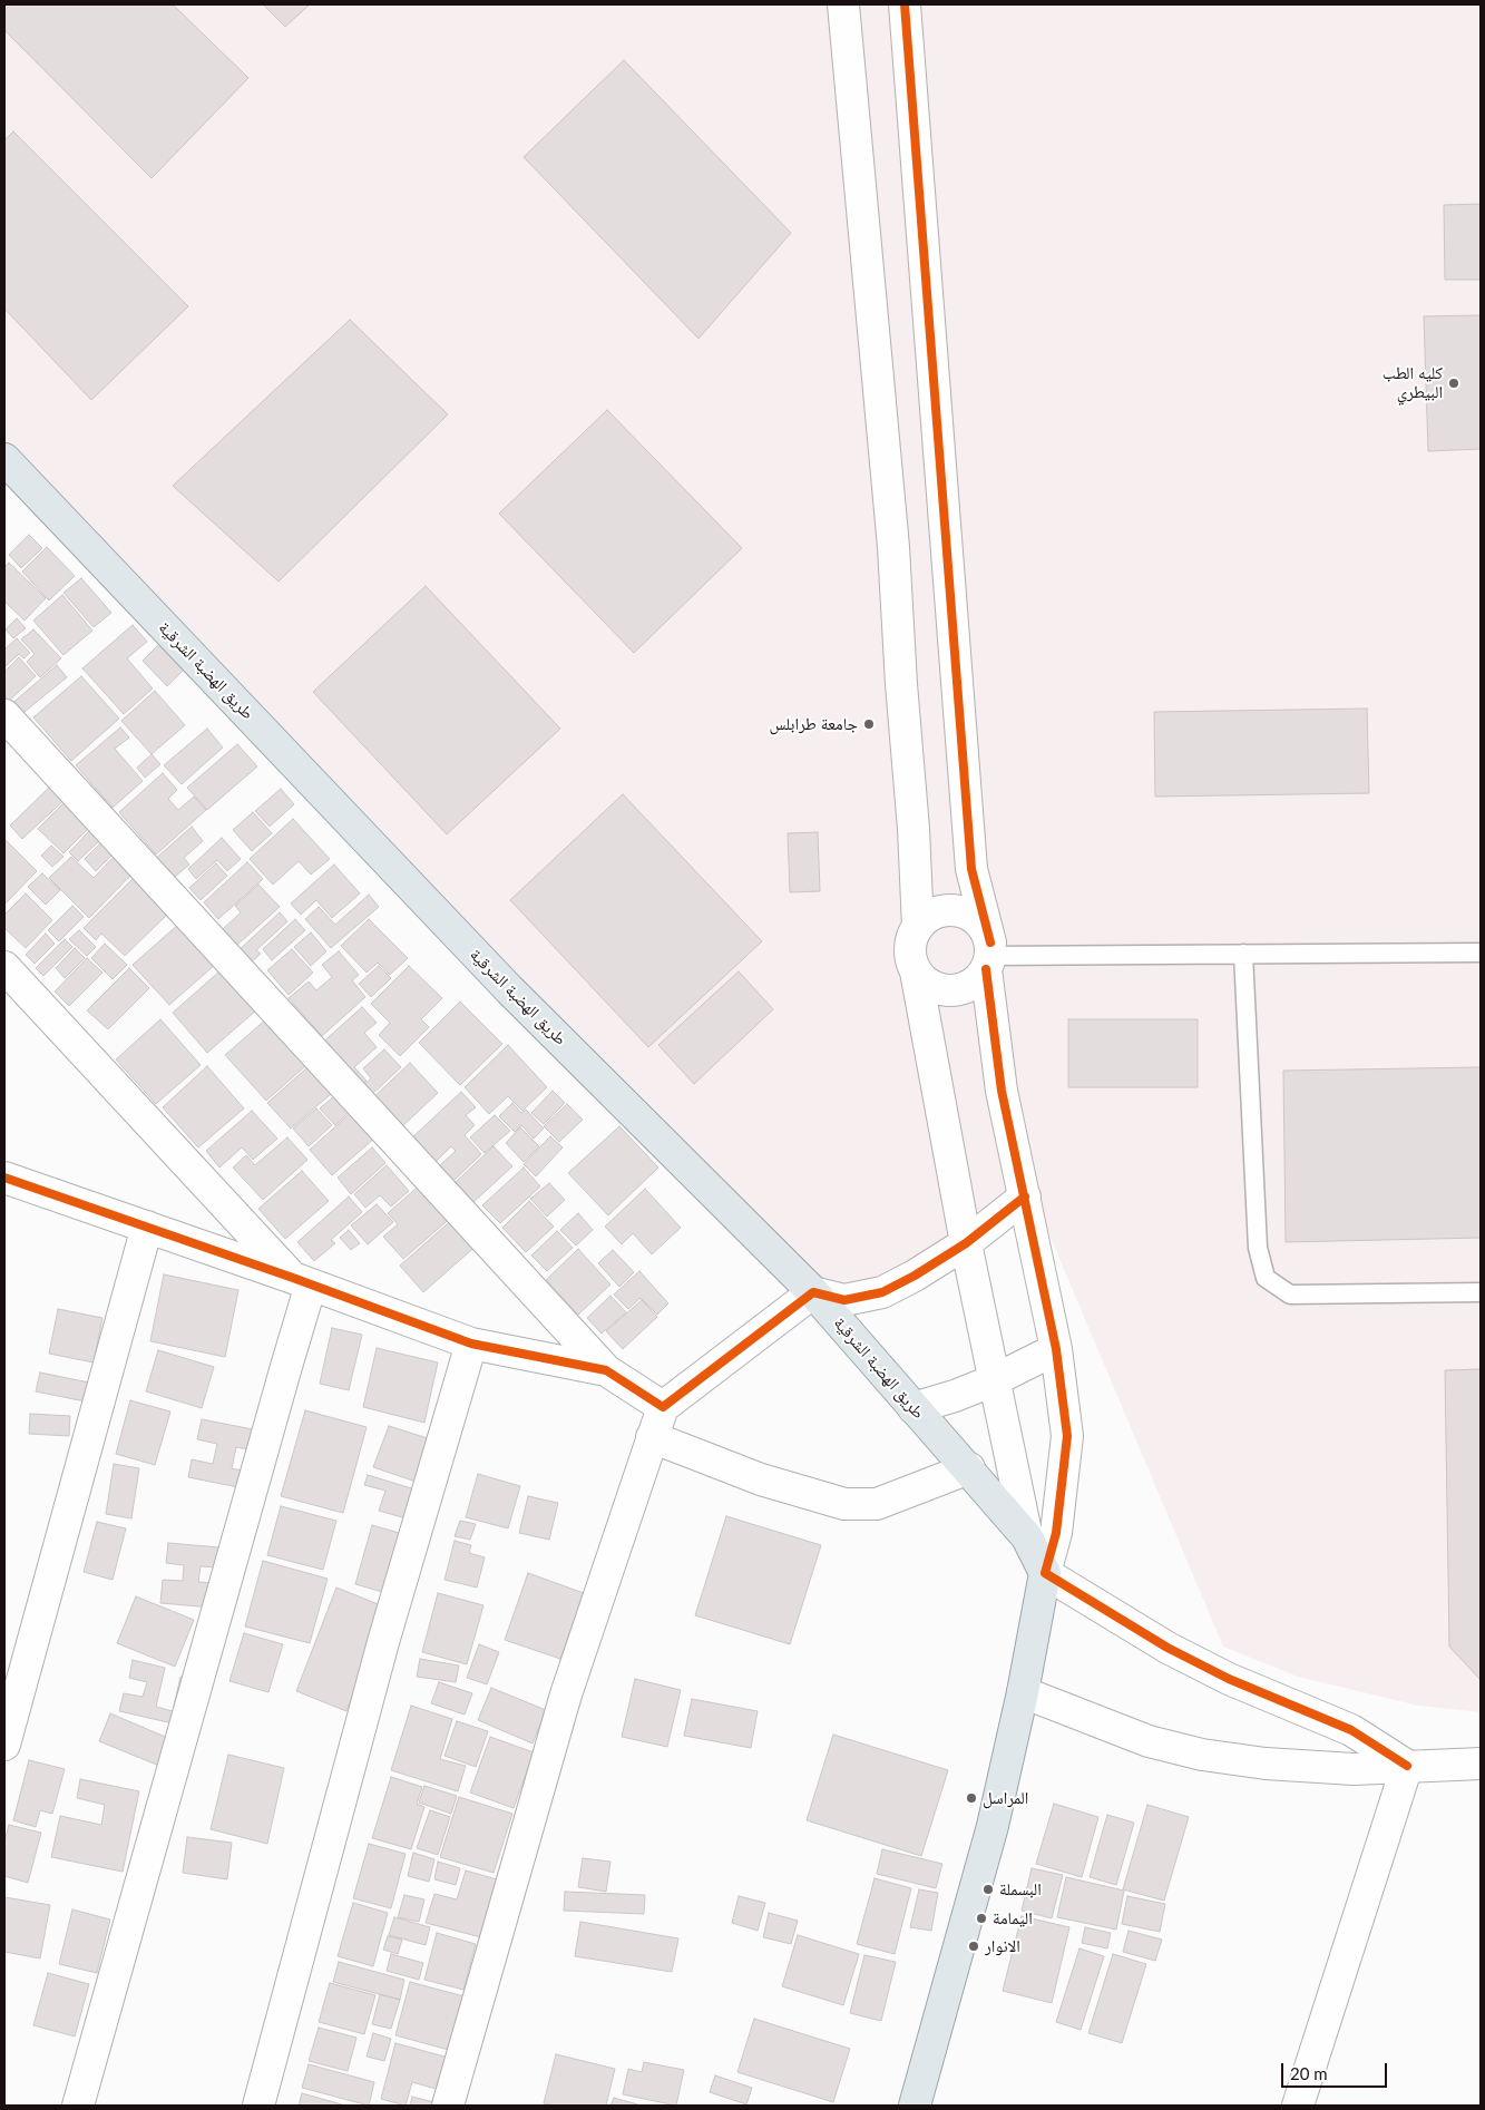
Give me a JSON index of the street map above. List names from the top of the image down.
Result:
{
  "streets": {
    "main road": ["طريق الهضبة الشرقية"]
  },
  "places": [
    "كليه الطب البيطري",
    "جامعة طرابلس",
    "المراسل",
    "البسملة",
    "اليمامة",
    "الانوار"
  ],
  "scale_bar": "20 m"
}
